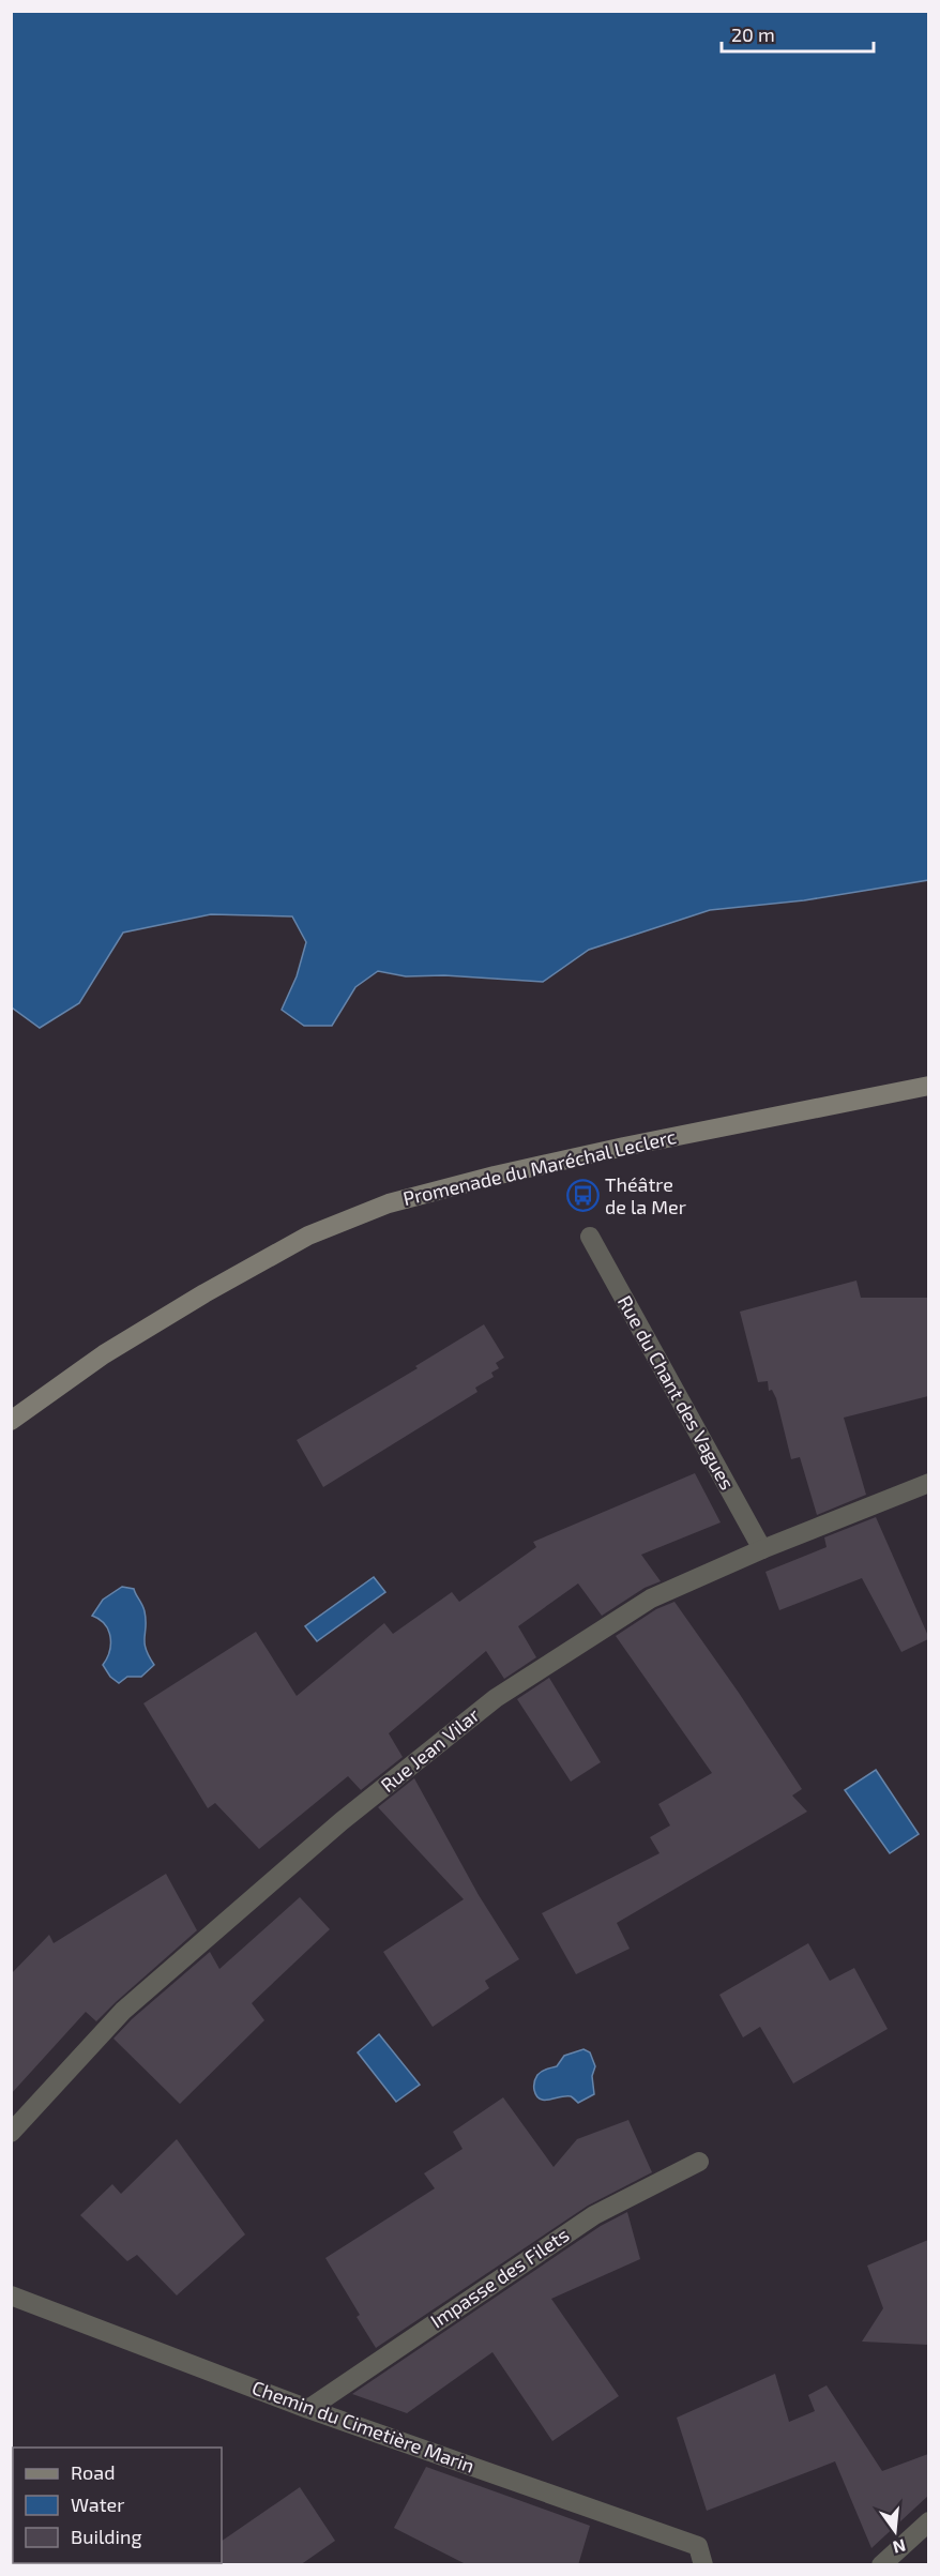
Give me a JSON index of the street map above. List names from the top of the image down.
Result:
{
  "streets": {
    "main road": ["Promenade du Maréchal Leclerc"],
    "street": [
      "Rue du Chant des Vagues",
      "Rue Jean Vilar",
      "Impasse des Filets",
      "Chemin du Cimetière Marin"
    ]
  },
  "crossings": [
    ["Rue du Chant des Vagues", "Rue Jean Vilar"],
    ["Impasse des Filets", "Chemin du Cimetière Marin"]
  ],
  "places": {
    "bus stop": ["Théâtre de la Mer"]
  },
  "legend": ["Road", "Water", "Building"],
  "scale_bar": "20 m",
  "north": "bottom"
}
